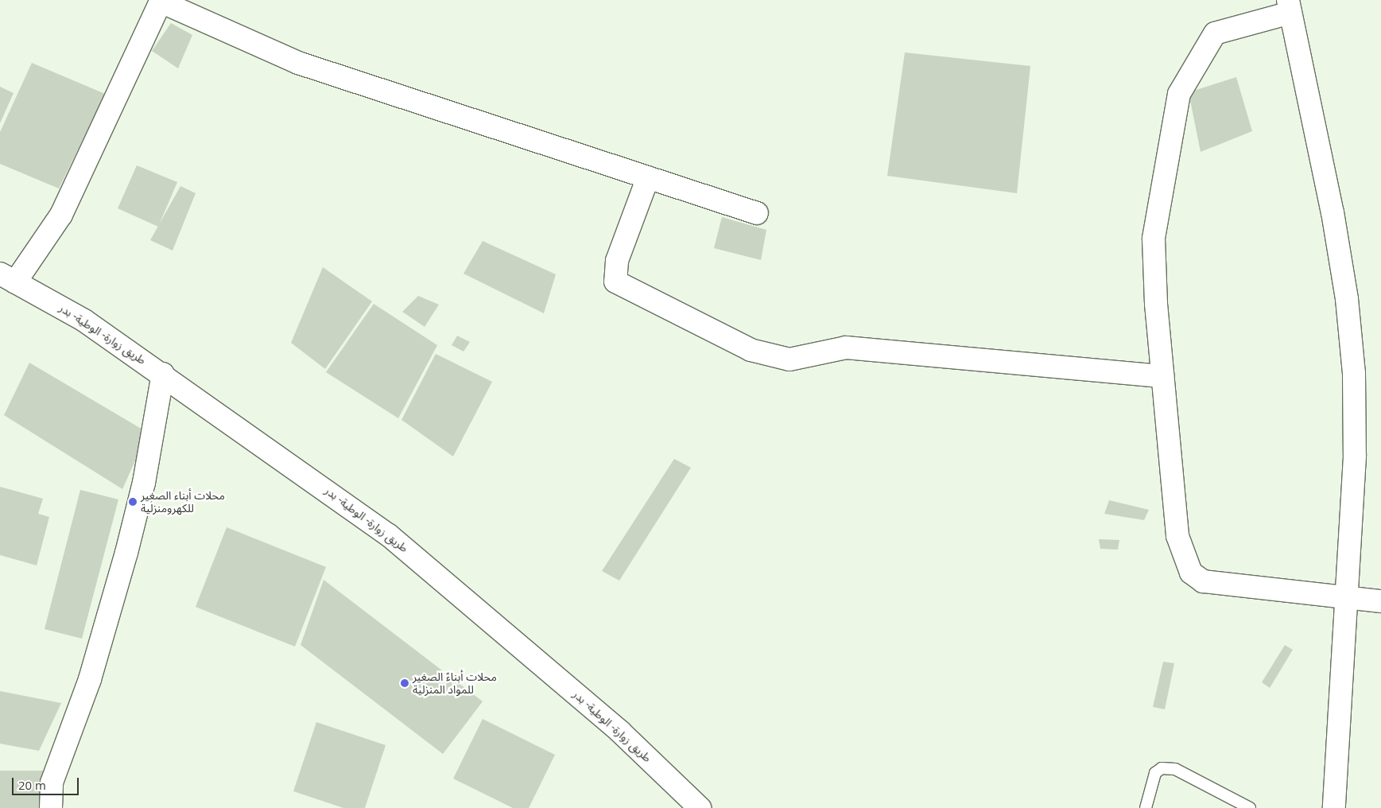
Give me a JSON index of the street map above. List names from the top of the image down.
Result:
{
  "streets": {
    "main road": ["طريق زوارة- الوطية- بدر"]
  },
  "places": ["محلات أبناء الصغير للكهرومنزلية", "محلات أبناءً الصغير للمواد المنزلية"],
  "scale_bar": "20 m"
}
